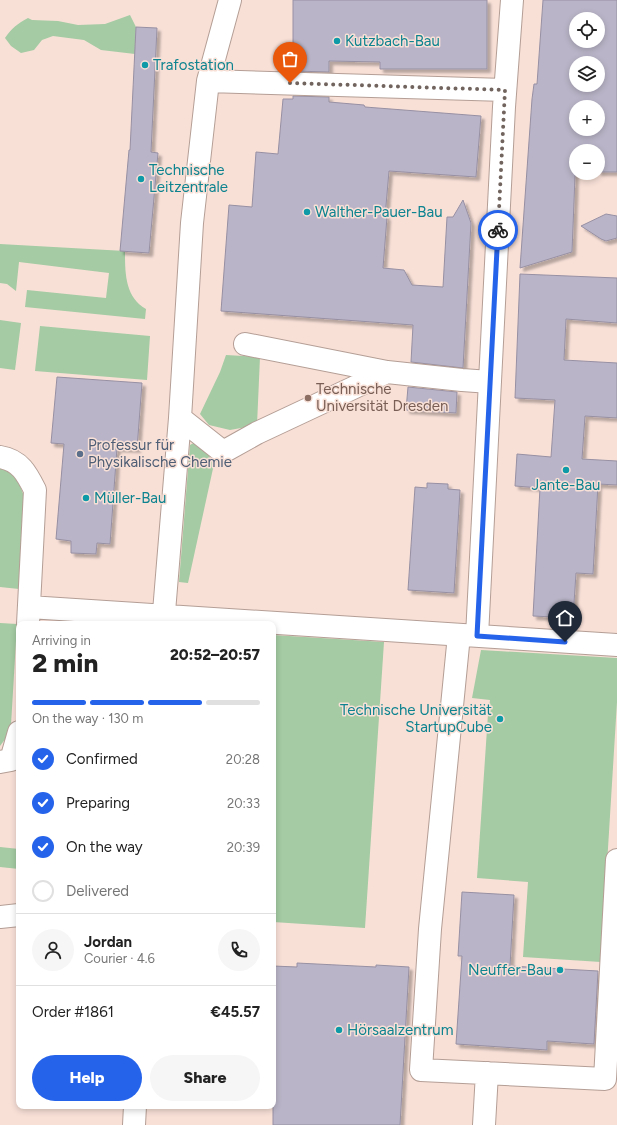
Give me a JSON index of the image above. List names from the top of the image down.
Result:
{
  "places": [
    "Kutzbach-Bau",
    "Trafostation",
    "Technische Leitzentrale",
    "Walther-Pauer-Bau",
    "Technische Universität Dresden",
    "Professur für Physikalische Chemie",
    "Jante-Bau",
    "Müller-Bau",
    "Technische Universität StartupCube",
    "Neuffer-Bau",
    "Hörsaalzentrum"
  ],
  "page": {
    "map_buttons": ["+", "−"],
    "heading": ["2 min", "Arriving in", "20:52–20:57"],
    "panel": [
      "Jordan",
      "Courier · 4.6",
      "Order #1861",
      "€45.57"
    ],
    "bar": "On the way · 130 m",
    "list": [
      ["Confirmed", "20:28"],
      ["Preparing", "20:33"],
      ["On the way", "20:39"],
      "Delivered"
    ],
    "buttons": ["Help", "Share"]
  }
}
